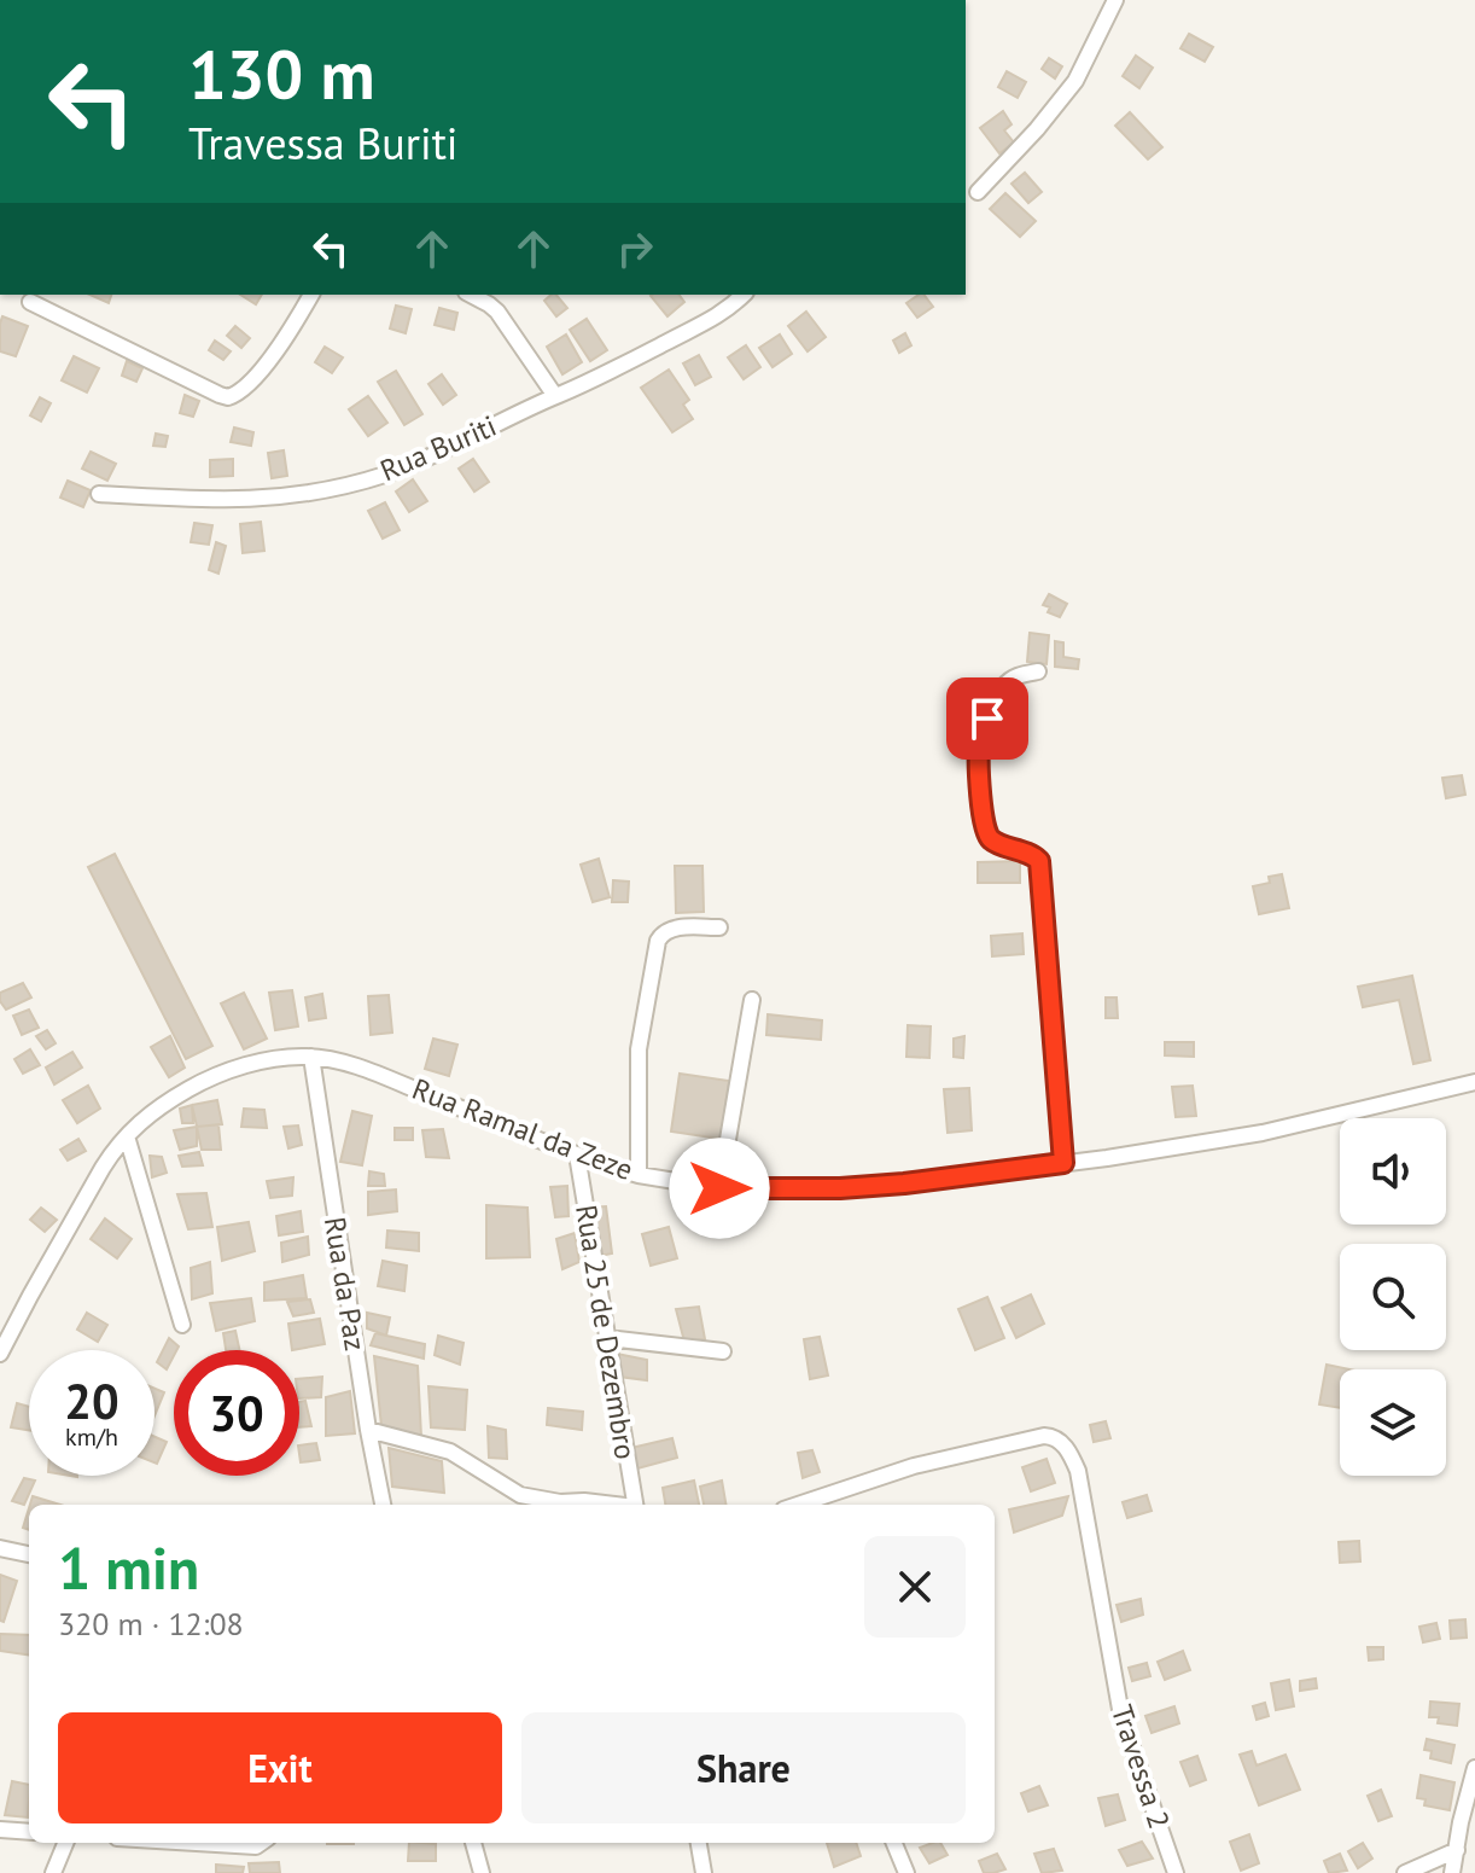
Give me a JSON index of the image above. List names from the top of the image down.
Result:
{
  "streets": {
    "street": [
      "Rua Buriti",
      "Rua Ramal da Zeze",
      "Rua da Paz",
      "Rua 25 de Dezembro",
      "Travessa 2"
    ]
  },
  "crossings": [
    ["Rua Ramal da Zeze", "Rua da Paz"],
    ["Rua Ramal da Zeze", "Rua 25 de Dezembro"]
  ],
  "page": {
    "turn": ["130 m", "Travessa Buriti"],
    "speed": "20 km/h",
    "limit": "30",
    "heading": ["1 min", "320 m · 12:08"],
    "buttons": ["Exit", "Share"]
  }
}
